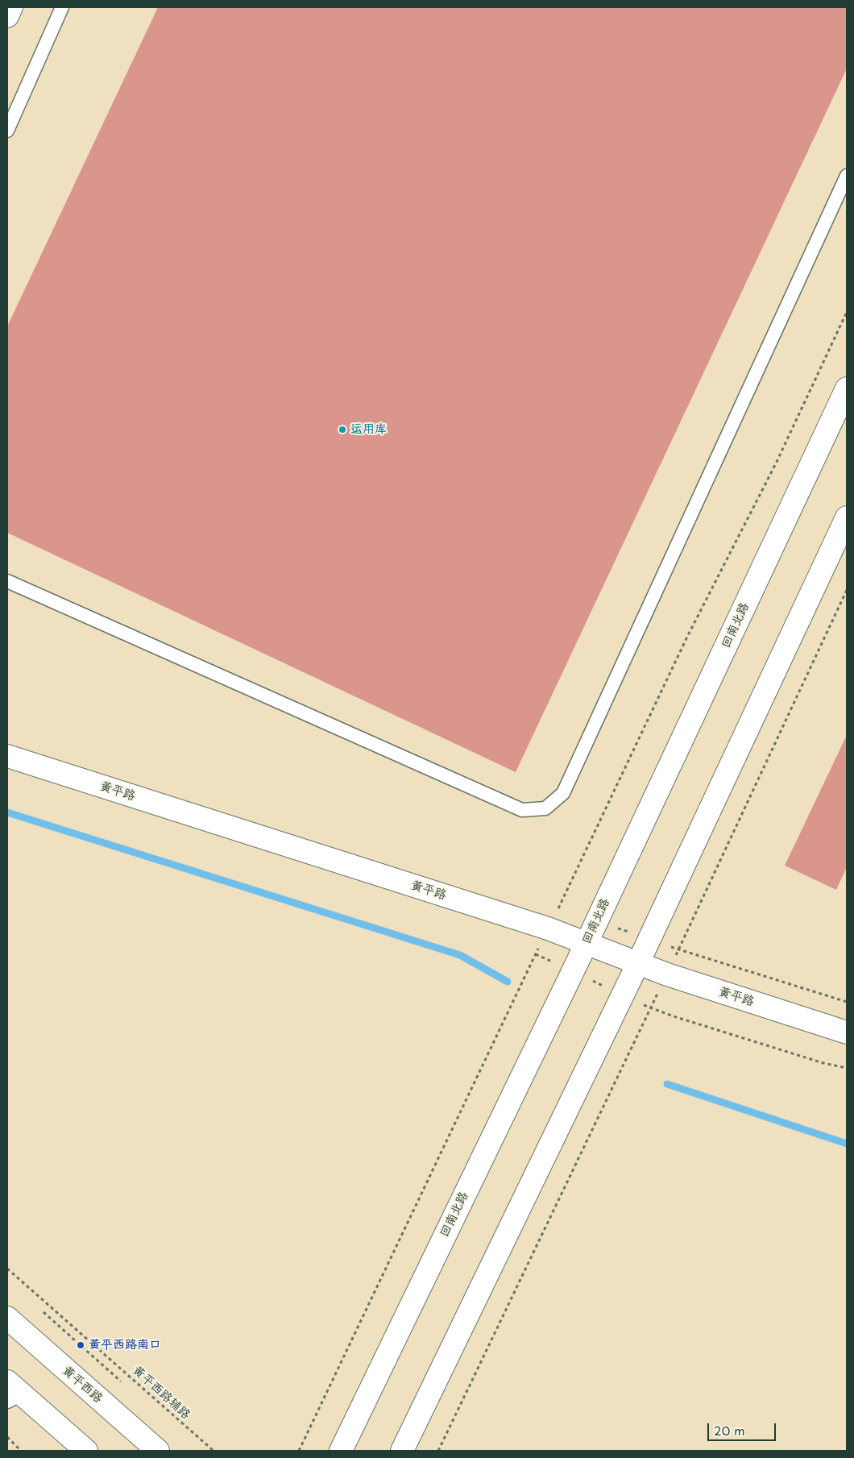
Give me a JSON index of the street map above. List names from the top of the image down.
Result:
{
  "streets": {
    "main road": ["回南北路", "黄平路", "黄平西路"],
    "path": ["黄平西路辅路"]
  },
  "crossings": [
    ["回南北路", "黄平路"]
  ],
  "places": ["运用库", "黄平西路南口"],
  "scale_bar": "20 m"
}
